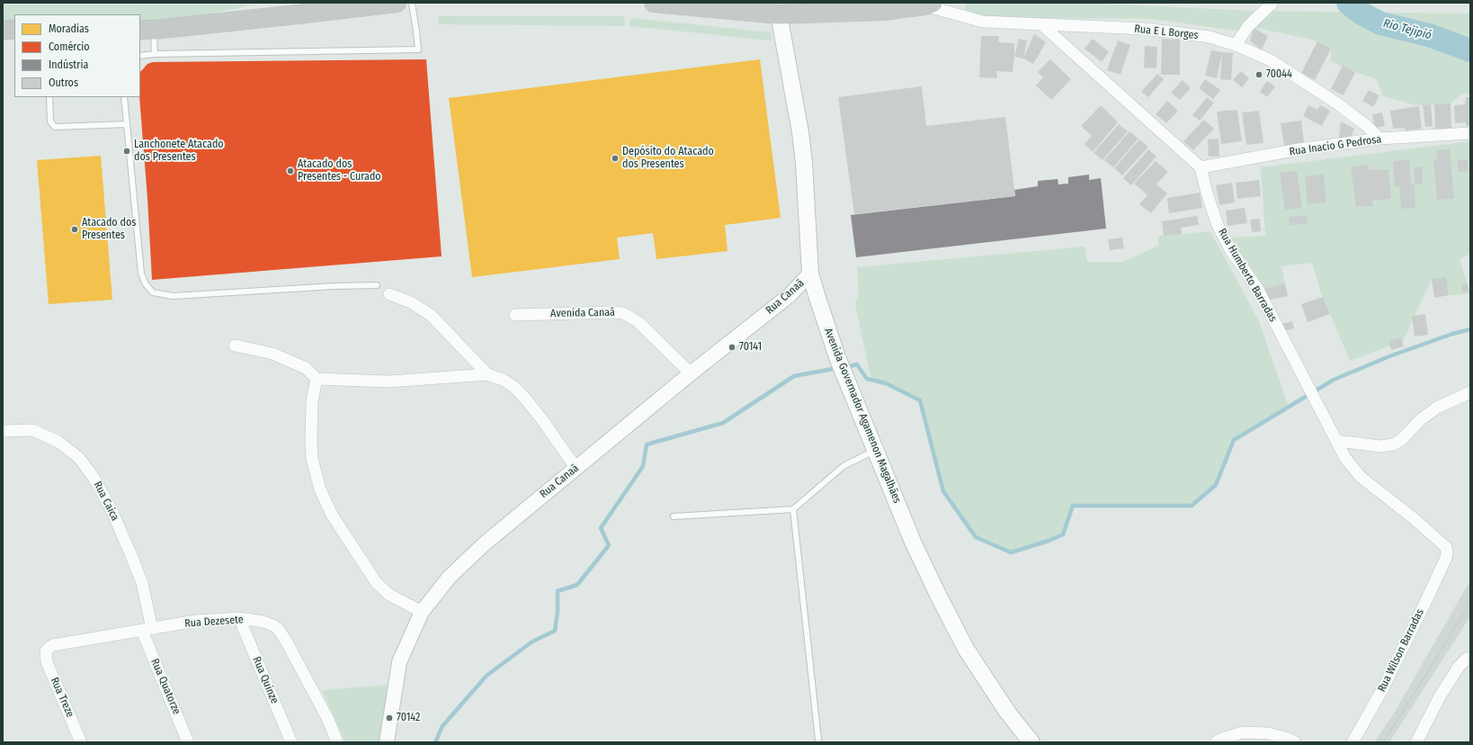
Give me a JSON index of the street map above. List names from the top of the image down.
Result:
{
  "streets": {
    "main road": ["Avenida Governador Agamenon Magalhães"],
    "street": [
      "Rua E L Borges",
      "Rua Inacio G Pedrosa",
      "Rua Humberto Barradas",
      "Rua Canaã",
      "Avenida Canaã",
      "Rua Caica",
      "Rua Dezesete",
      "Rua Wilson Barradas",
      "Rua Quinze",
      "Rua Quatorze",
      "Rua Treze"
    ]
  },
  "crossings": [
    ["Rua E L Borges", "Rua Inacio G Pedrosa"],
    ["Rua Inacio G Pedrosa", "Rua Humberto Barradas"],
    ["Rua Humberto Barradas", "Rua Wilson Barradas"],
    ["Rua Canaã", "Avenida Canaã"],
    ["Rua Canaã", "Avenida Governador Agamenon Magalhães"],
    ["Rua Caica", "Rua Dezesete"],
    ["Rua Caica", "Rua Quatorze"],
    ["Rua Dezesete", "Rua Quinze"],
    ["Rua Dezesete", "Rua Quatorze"],
    ["Rua Dezesete", "Rua Treze"]
  ],
  "water": ["Rio Tejipió"],
  "places": [
    "70044",
    "Lanchonete Atacado dos Presentes",
    "Depósito do Atacado dos Presentes",
    "Atacado dos Presentes - Curado",
    "Atacado dos Presentes",
    "70141",
    "70142"
  ],
  "legend": [
    "Moradias",
    "Comércio",
    "Indústria",
    "Outros"
  ]
}
